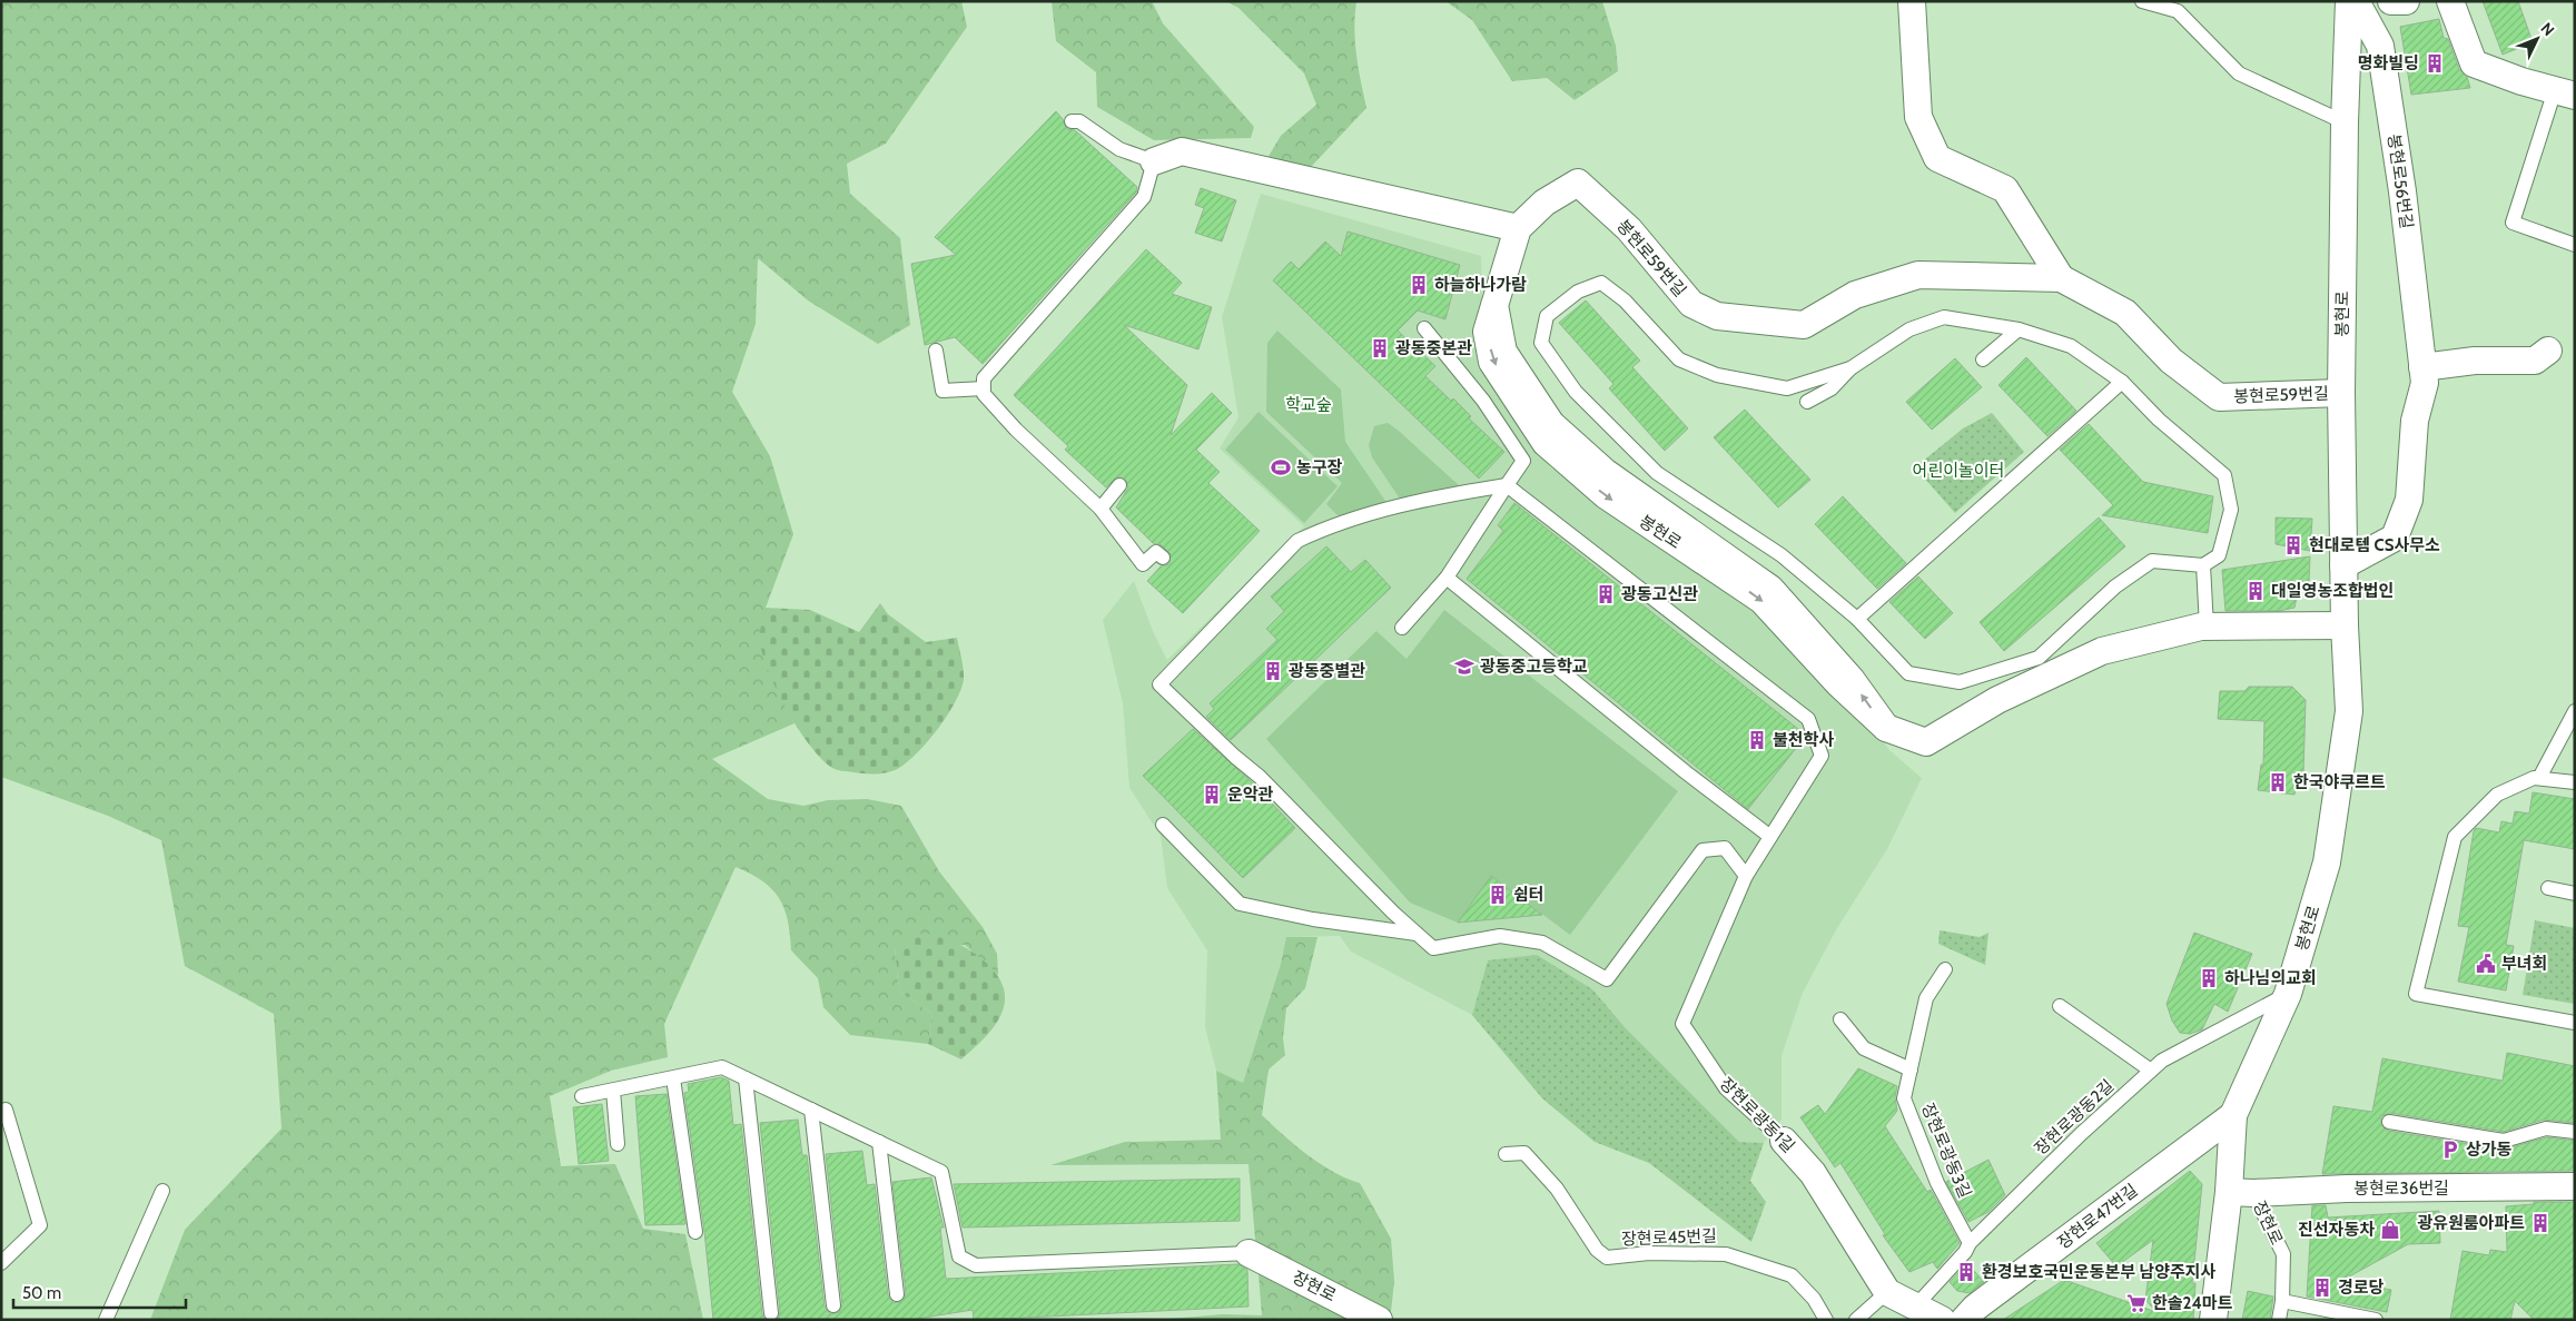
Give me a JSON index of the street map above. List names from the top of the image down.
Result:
{
  "streets": {
    "street": [
      "봉현로56번길",
      "봉현로59번길",
      "봉현로",
      "장현로광동1길",
      "봉현로36번길",
      "장현로47번길",
      "장현로"
    ],
    "lane": ["장현로광동2길", "장현로광동3길", "장현로45번길"]
  },
  "crossings": [
    ["봉현로56번길", "봉현로"],
    ["봉현로59번길", "봉현로"],
    ["봉현로", "장현로광동2길"],
    ["봉현로", "봉현로36번길"],
    ["봉현로", "장현로47번길"],
    ["봉현로", "장현로"],
    ["장현로광동2길", "장현로광동3길"],
    ["봉현로36번길", "장현로"]
  ],
  "parks": ["학교숲", "어린이놀이터"],
  "places": {
    "building": [
      "명화빌딩",
      "하늘하나가람",
      "광동중본관",
      "현대로템 CS사무소",
      "대일영농조합법인",
      "광동고신관",
      "광동중별관",
      "불천학사",
      "한국야쿠르트",
      "운악관",
      "쉼터",
      "하나님의교회",
      "광유원룸아파트",
      "환경보호국민운동본부 남양주지사",
      "경로당"
    ],
    "sports": ["농구장"],
    "school or university": ["광동중고등학교"],
    "public building": ["부녀회"],
    "parking": ["상가동"],
    "shop": ["진선자동차"],
    "supermarket": ["한솔24마트"]
  },
  "scale_bar": "50 m",
  "north": "top right"
}
